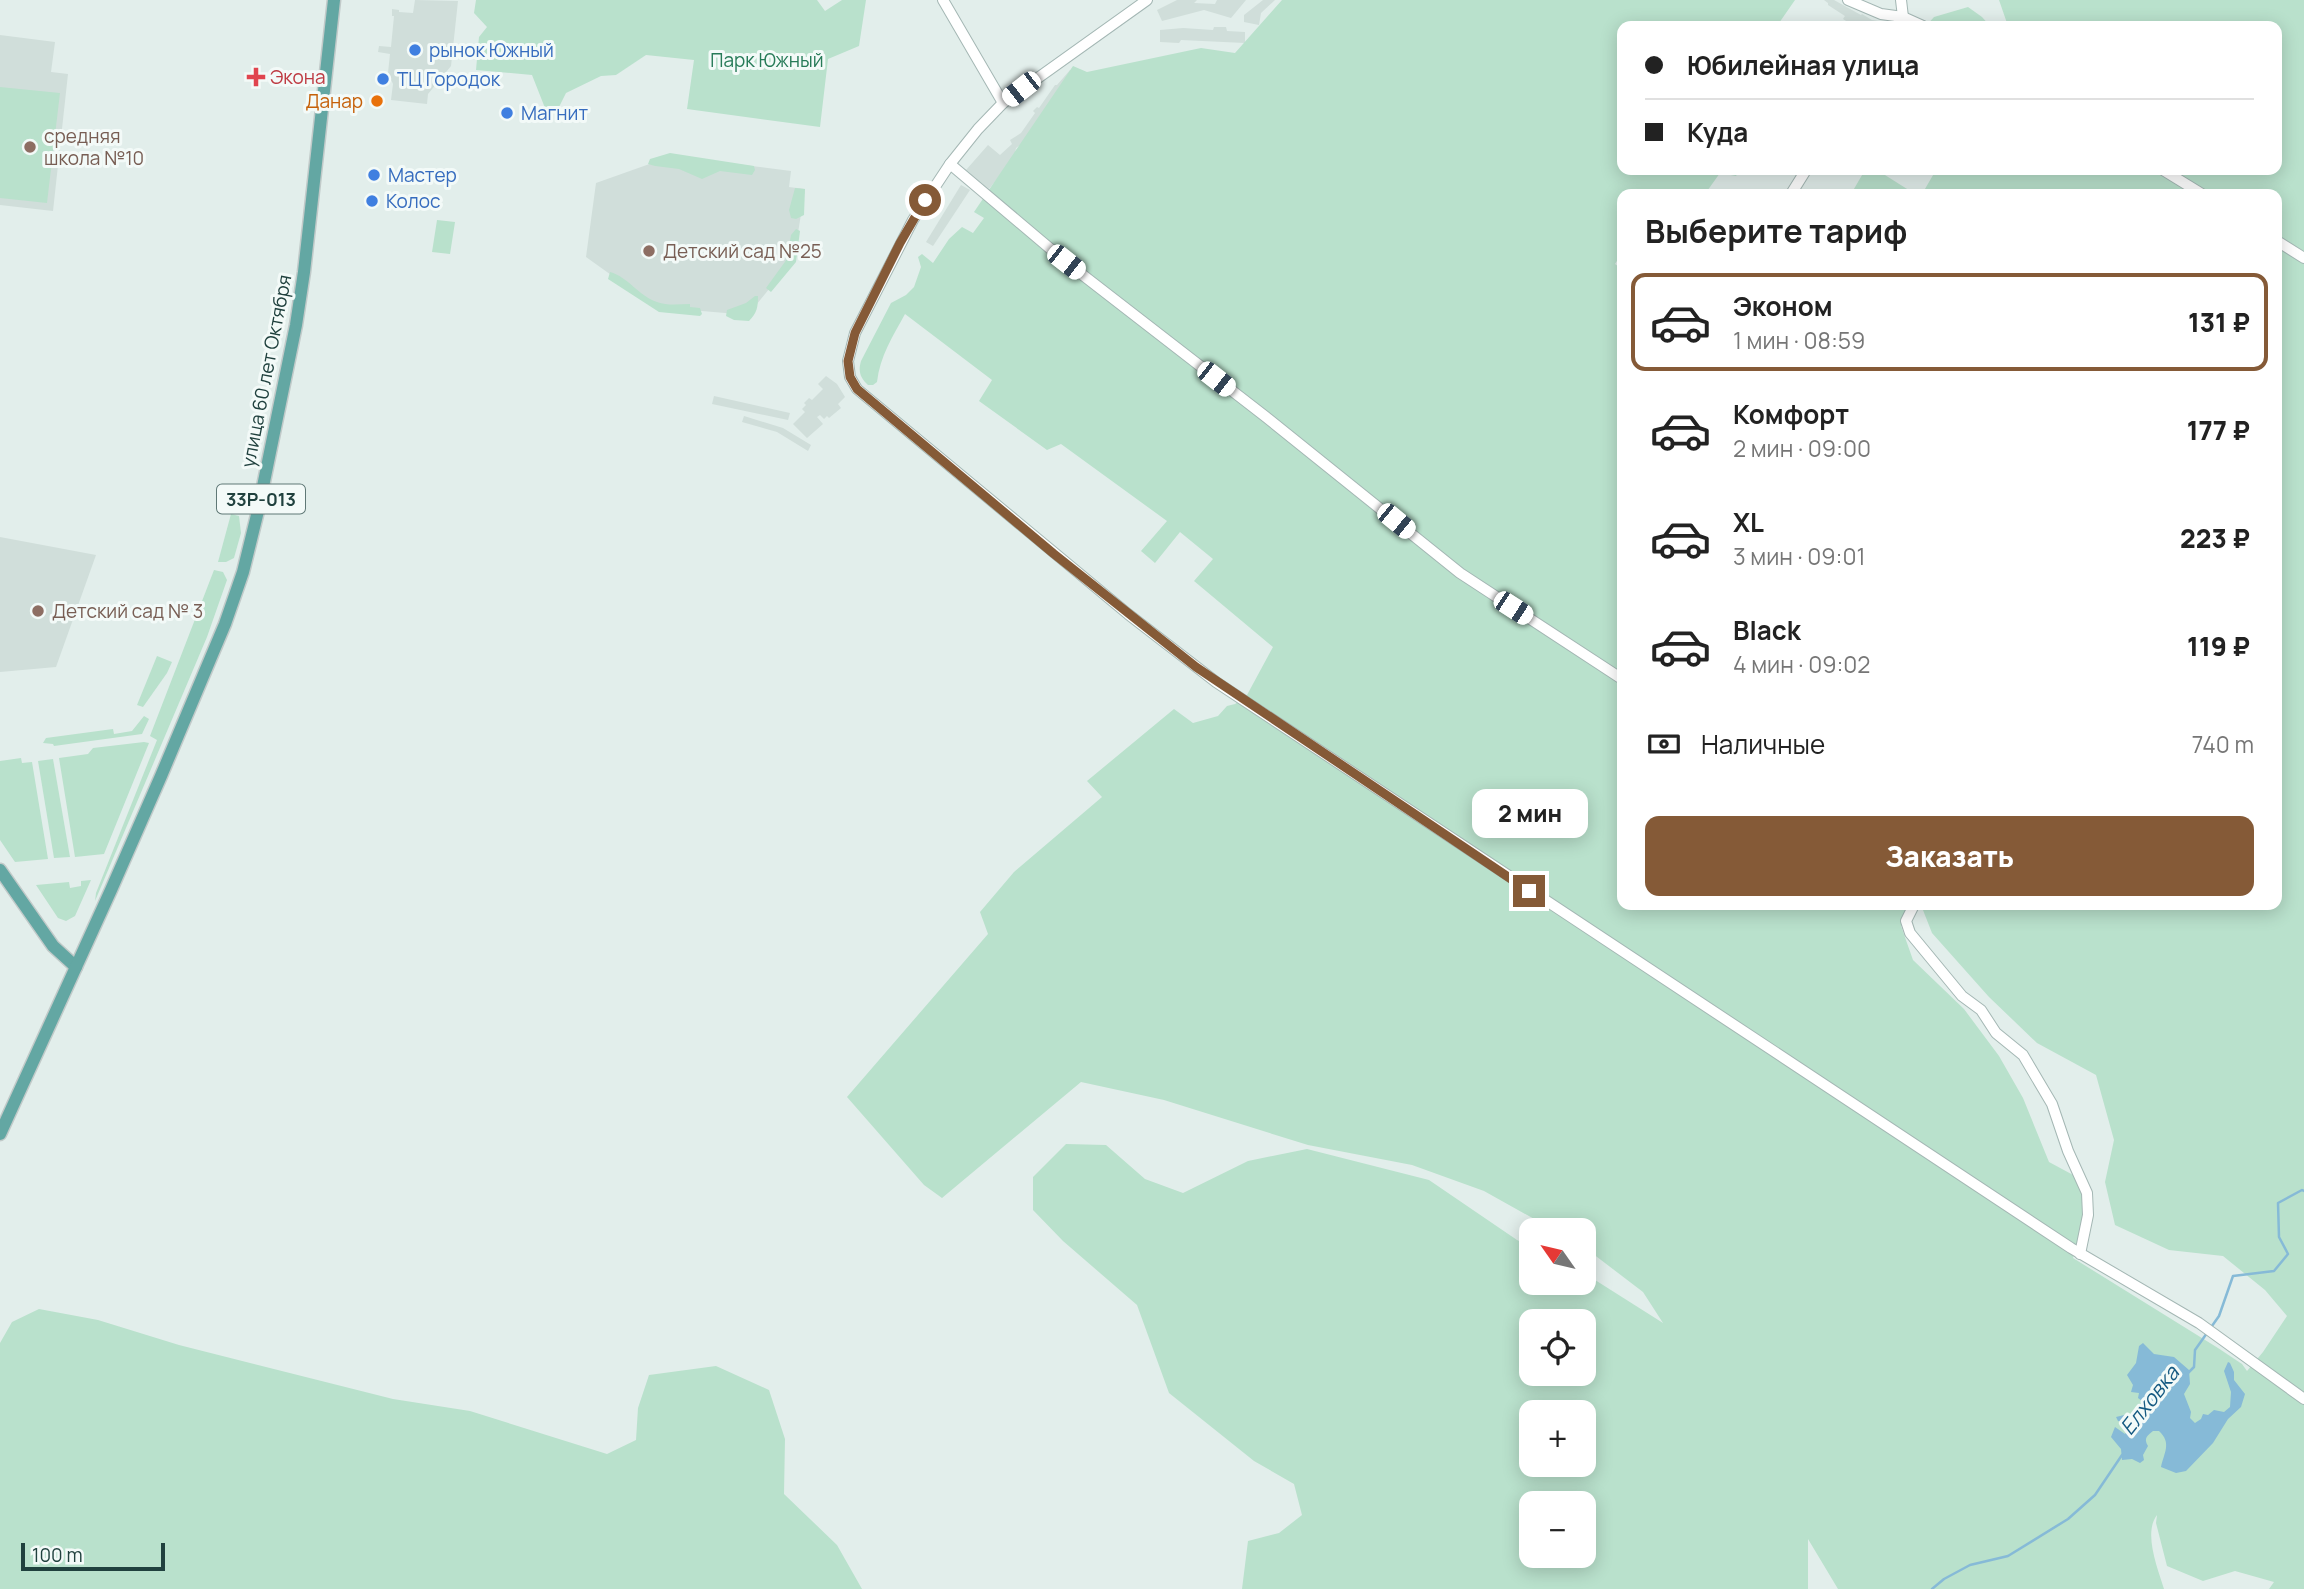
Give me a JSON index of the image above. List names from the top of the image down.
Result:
{
  "streets": {
    "main road": ["улица 60 лет Октября", "33Р-013"]
  },
  "crossings": [
    ["улица 60 лет Октября", "33Р-013"]
  ],
  "water": ["Елховка"],
  "parks": ["Парк Южный"],
  "places": {
    "other": [
      "рынок Южный",
      "ТЦ Городок",
      "Данар",
      "Магнит",
      "средняя школа №10",
      "Мастер",
      "Колос",
      "Детский сад №25",
      "Детский сад № 3"
    ],
    "health": ["Экона"]
  },
  "scale_bar": "100 m",
  "north": "top left",
  "page": {
    "banner": ["Юбилейная улица", "Куда"],
    "heading": "Выберите тариф",
    "list": [
      {
        "name": "Эконом",
        "note": "1 мин · 08:59",
        "value": "131 ₽"
      },
      {
        "name": "Комфорт",
        "note": "2 мин · 09:00",
        "value": "177 ₽"
      },
      {
        "name": "XL",
        "note": "3 мин · 09:01",
        "value": "223 ₽"
      },
      {
        "name": "Black",
        "note": "4 мин · 09:02",
        "value": "119 ₽"
      }
    ],
    "pay": ["Наличные", "740 m"],
    "bubble": "2 мин",
    "buttons": "Заказать",
    "map_buttons": ["+", "−"],
    "scale": "100 m"
  }
}
